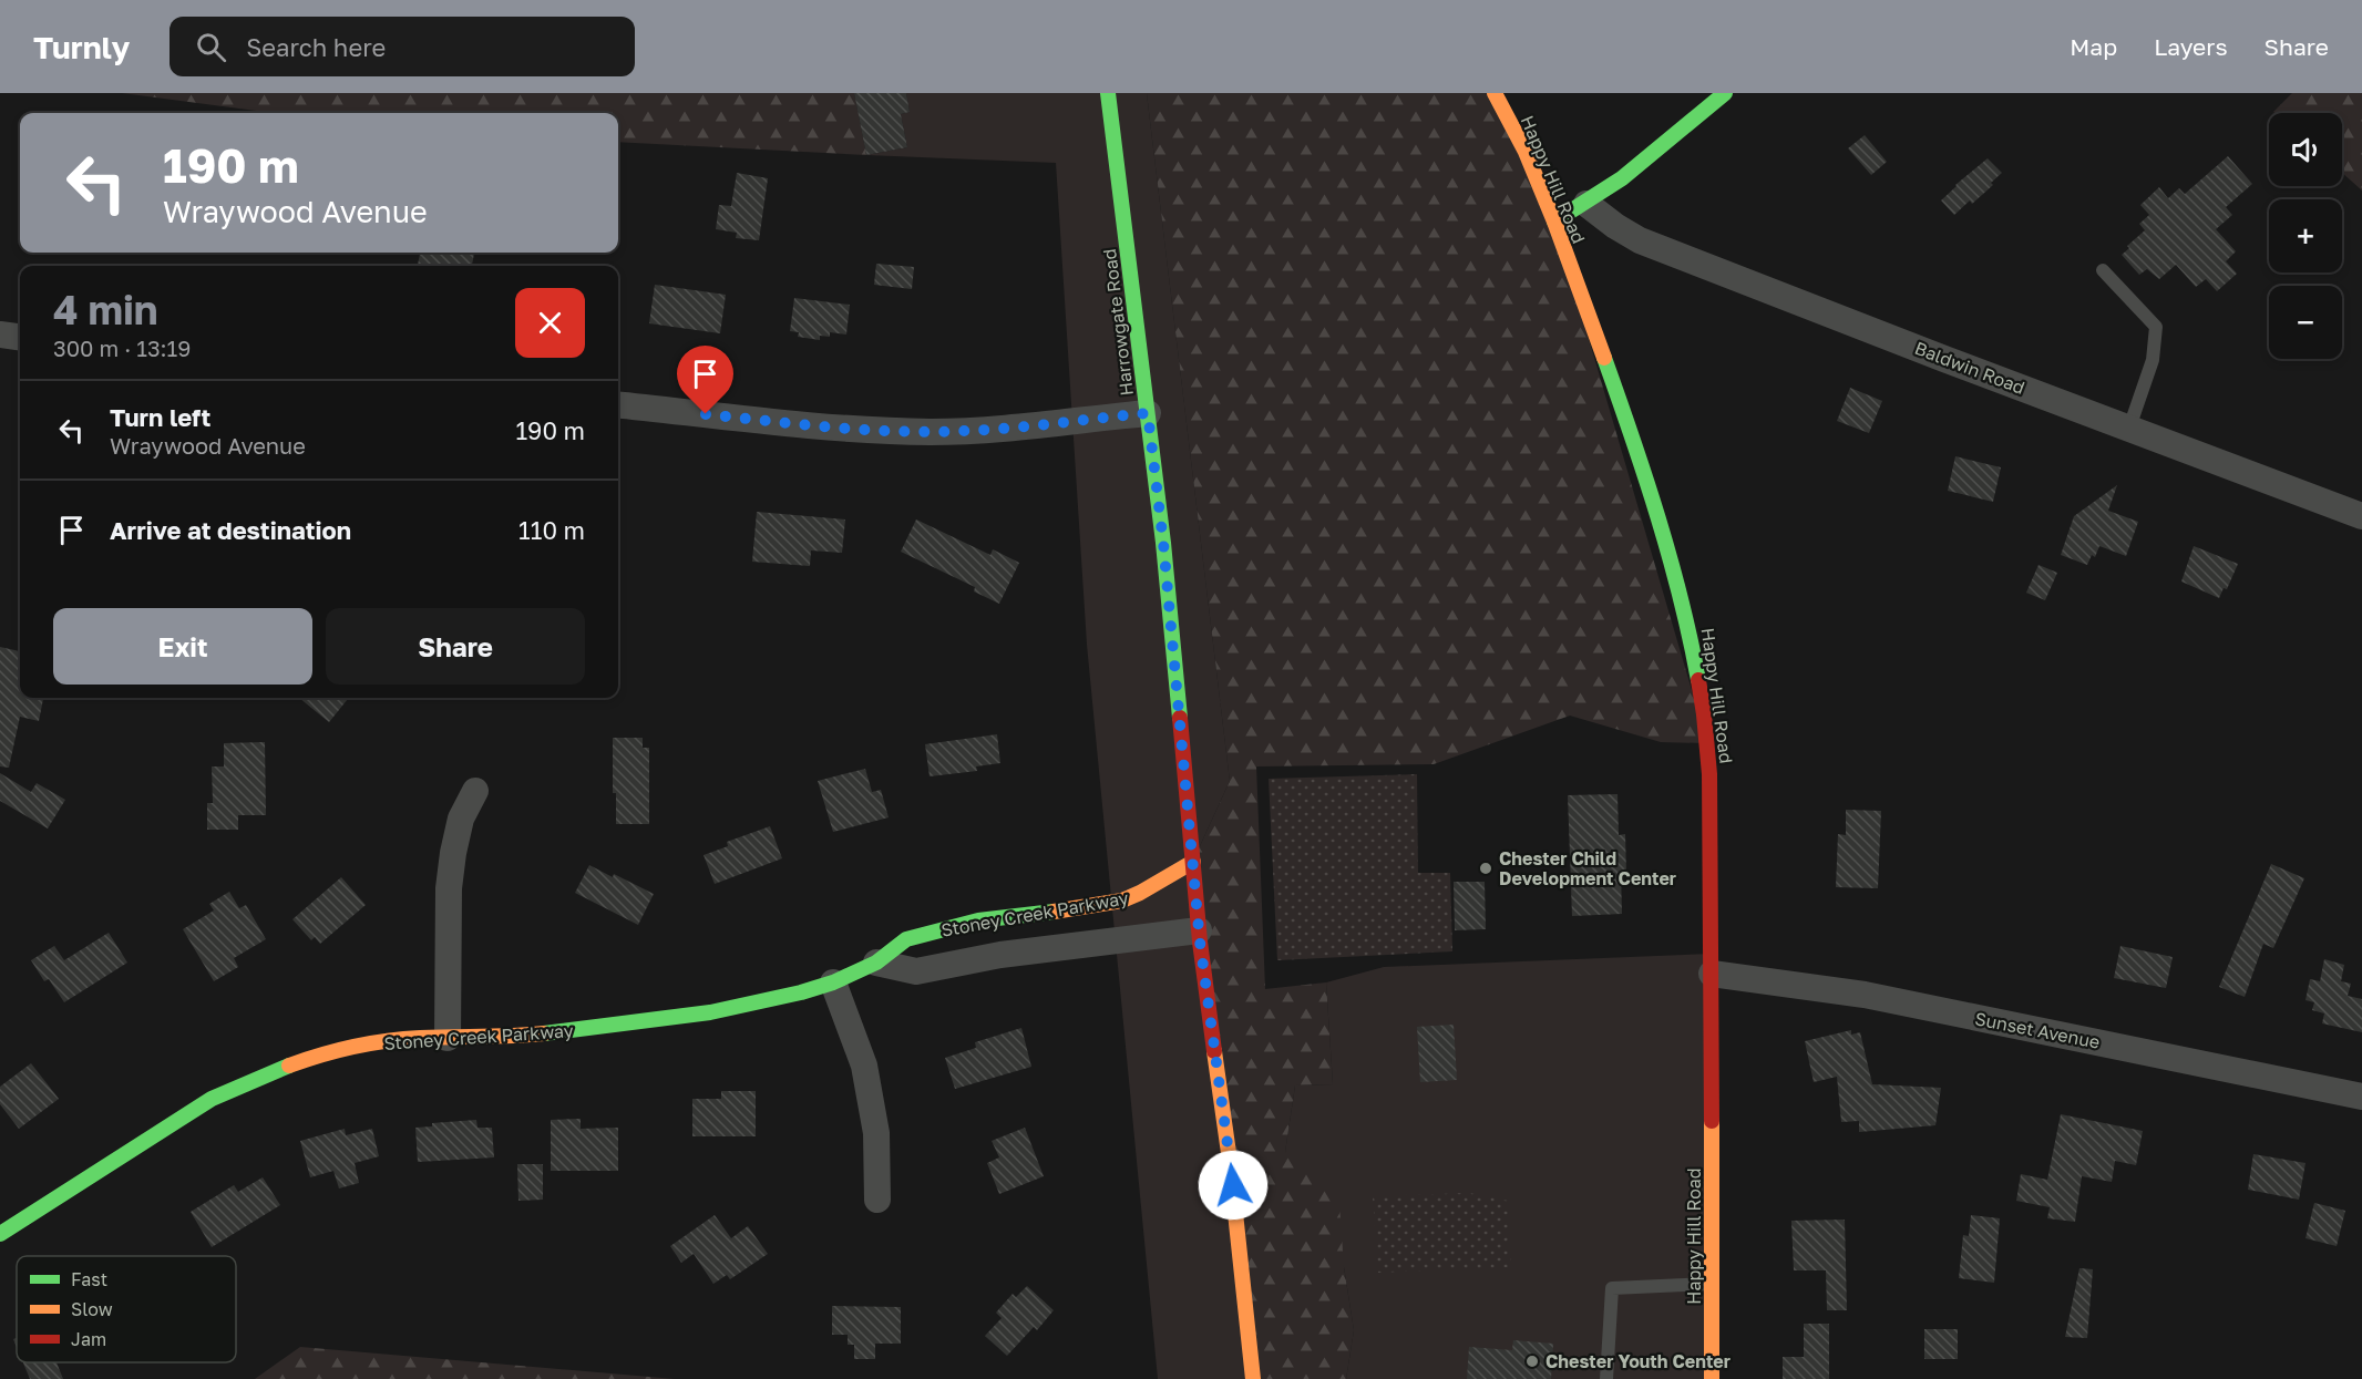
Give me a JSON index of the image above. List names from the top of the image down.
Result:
{
  "streets": {
    "street": [
      "Happy Hill Road",
      "Harrowgate Road",
      "Baldwin Road",
      "Stoney Creek Parkway",
      "Sunset Avenue"
    ]
  },
  "crossings": [
    ["Happy Hill Road", "Sunset Avenue"],
    ["Harrowgate Road", "Stoney Creek Parkway"]
  ],
  "places": ["Chester Child Development Center", "Chester Youth Center"],
  "legend": ["Fast", "Slow", "Jam"],
  "page": {
    "header": "Turnly",
    "search": "Search here",
    "nav": ["Map", "Layers", "Share"],
    "map_buttons": ["+", "−"],
    "turn": ["190 m", "Wraywood Avenue"],
    "heading": ["4 min", "300 m · 13:19"],
    "list": [
      {
        "name": "Turn left",
        "note": "Wraywood Avenue",
        "value": "190 m"
      },
      {
        "name": "Arrive at destination",
        "value": "110 m"
      }
    ],
    "buttons": ["Exit", "Share"]
  }
}
